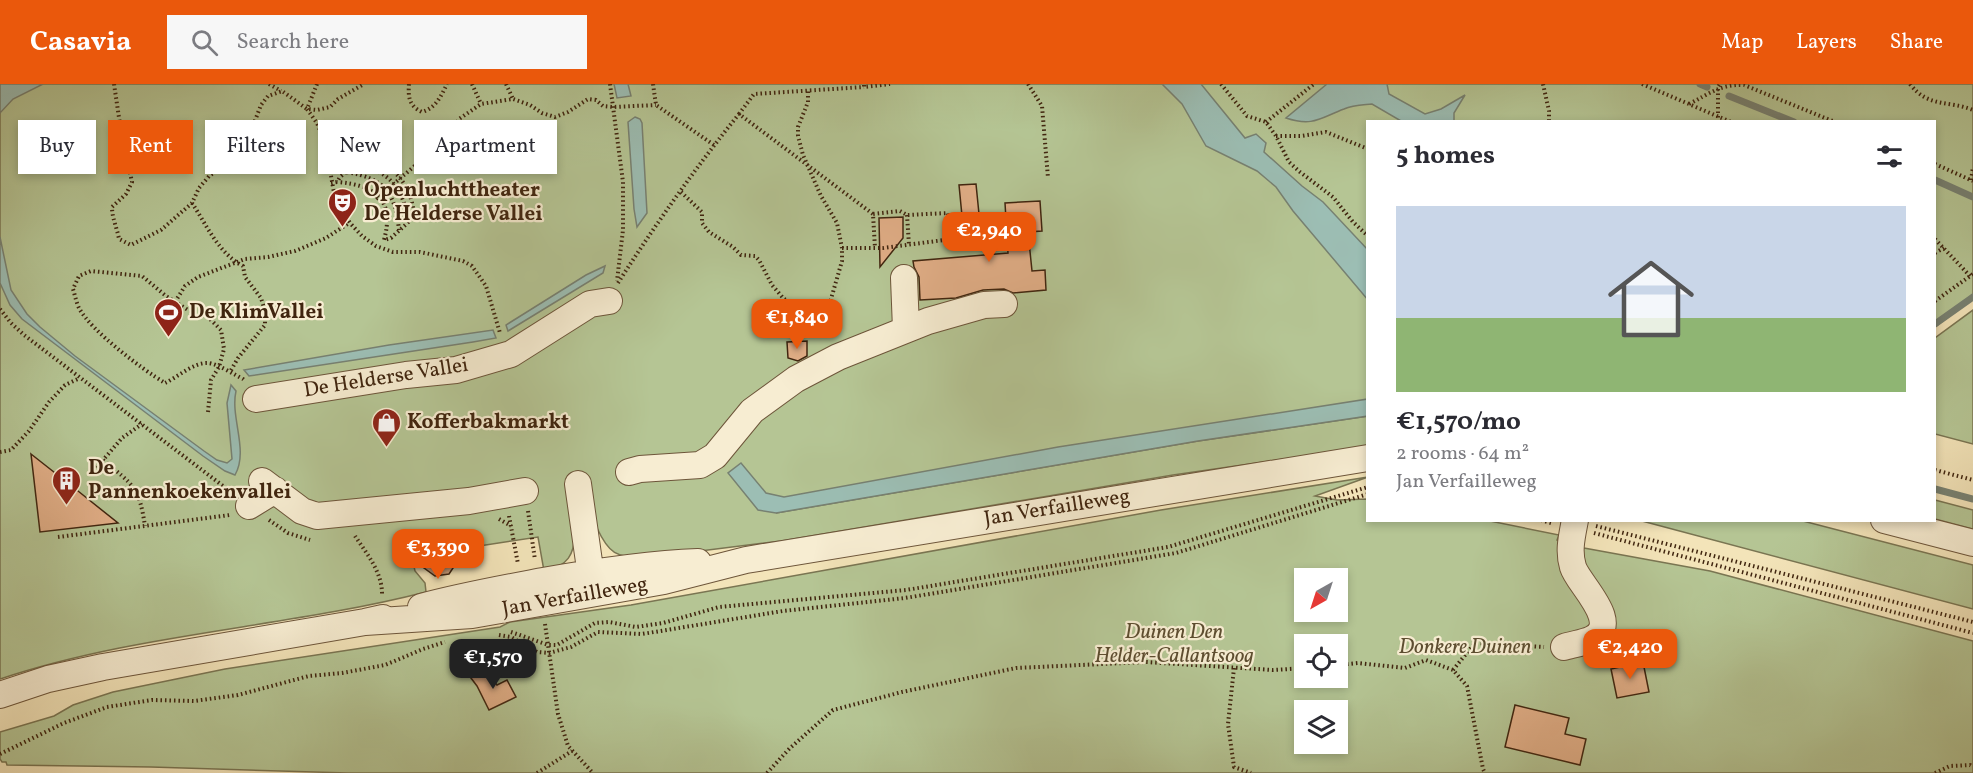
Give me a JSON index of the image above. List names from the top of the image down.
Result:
{
  "streets": {
    "street": ["De Helderse Vallei", "Jan Verfailleweg"]
  },
  "parks": ["Duinen Den Helder-Callantsoog", "Donkere Duinen"],
  "places": {
    "theatre": ["Openluchttheater De Helderse Vallei"],
    "sports": ["De KlimVallei"],
    "shop": ["Kofferbakmarkt"],
    "building": ["De Pannenkoekenvallei"]
  },
  "north": "bottom left",
  "page": {
    "header": "Casavia",
    "search": "Search here",
    "nav": ["Map", "Layers", "Share"],
    "chip": [
      "Buy",
      "Rent",
      "Filters",
      "New",
      "Apartment"
    ],
    "heading": "5 homes",
    "list": [
      {
        "name": "€1,570/mo",
        "note": "2 rooms · 64 m² · Jan Verfailleweg"
      }
    ],
    "price": [
      "€2,940",
      "€1,840",
      "€3,390",
      "€2,420",
      "€1,570"
    ]
  }
}
